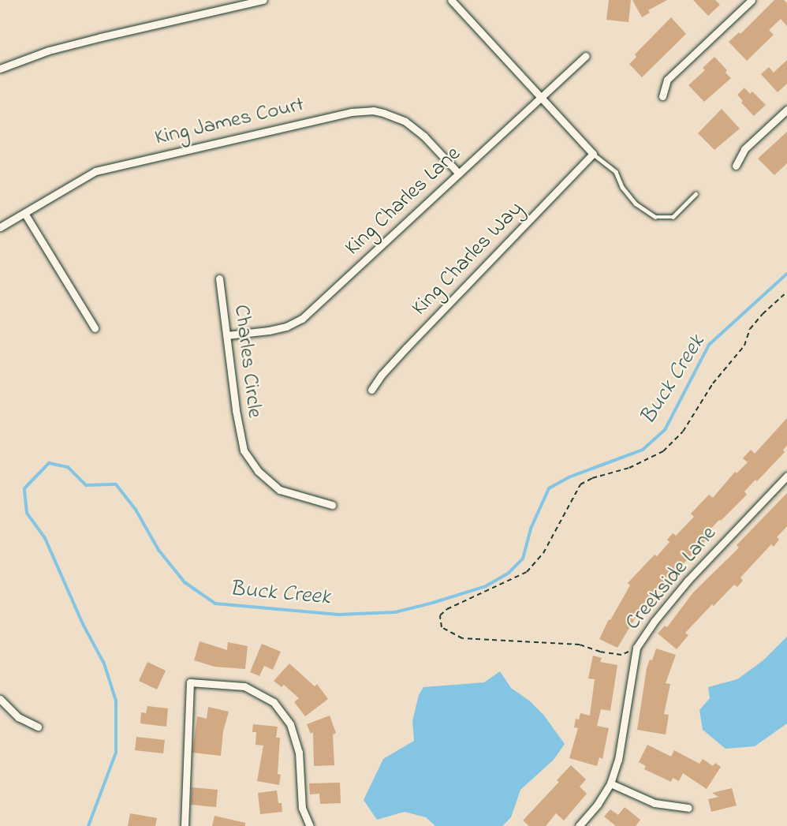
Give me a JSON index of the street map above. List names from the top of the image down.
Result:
{
  "streets": {
    "street": [
      "King James Court",
      "King Charles Lane",
      "King Charles Way",
      "Charles Circle",
      "Creekside Lane"
    ]
  },
  "crossings": [
    ["King James Court", "King Charles Lane"],
    ["King Charles Lane", "Charles Circle"]
  ],
  "water": ["Buck Creek"]
}
